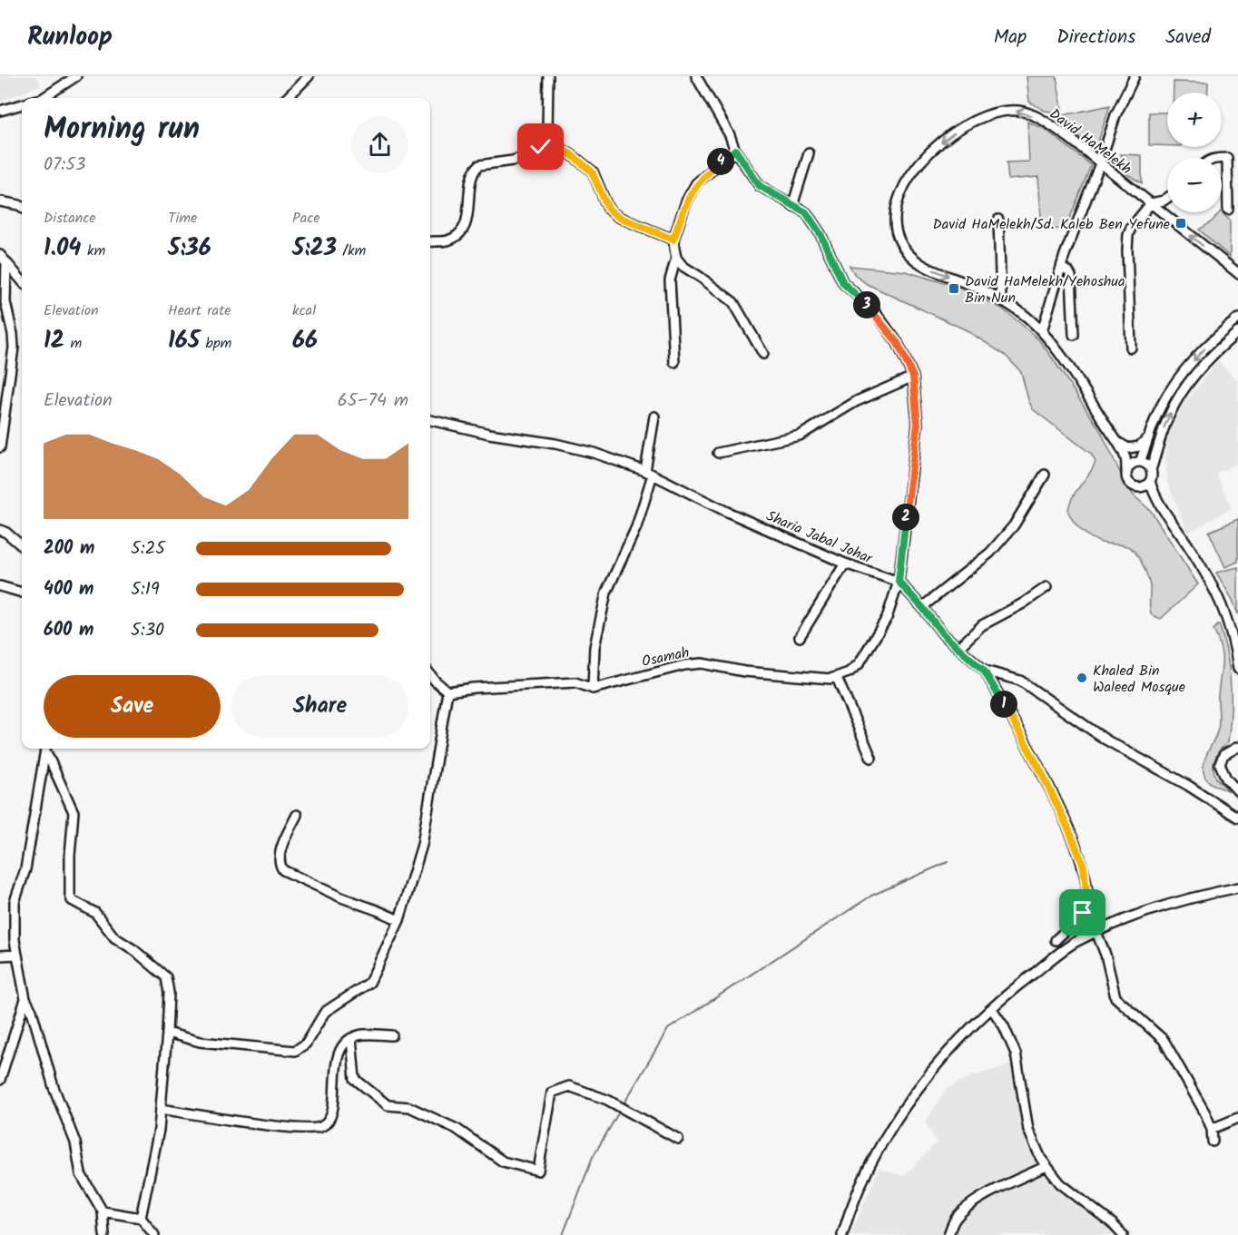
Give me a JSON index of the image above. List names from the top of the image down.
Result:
{
  "streets": {
    "street": ["David HaMelekh", "Sharia Jabal Johar", "Osamah"]
  },
  "places": {
    "transit": ["David HaMelekh/Sd. Kaleb Ben Yefune", "David HaMelekh/Yehoshua Bin Nun"],
    "other": ["Khaled Bin Waleed Mosque"]
  },
  "page": {
    "header": "Runloop",
    "nav": ["Map", "Directions", "Saved"],
    "map_buttons": ["+", "−"],
    "heading": ["Morning run", "07:53"],
    "pins": [
      "4",
      "3",
      "2",
      "1"
    ],
    "stats": [
      ["Distance", "1.04 km"],
      ["Time", "5:36"],
      ["Pace", "5:23 /km"],
      ["Elevation", "12 m"],
      ["Heart rate", "165 bpm"],
      ["kcal", "66"]
    ],
    "chart": ["Elevation", "65–74 m"],
    "list": [
      {
        "name": "200 m",
        "note": "5:25"
      },
      {
        "name": "400 m",
        "note": "5:19"
      },
      {
        "name": "600 m",
        "note": "5:30"
      }
    ],
    "buttons": ["Save", "Share"]
  }
}
